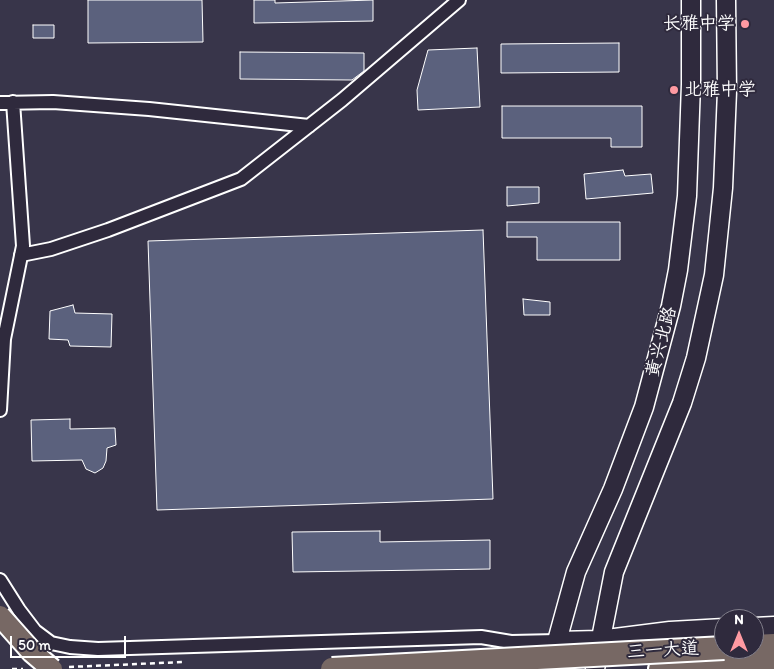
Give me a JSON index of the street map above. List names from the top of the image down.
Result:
{
  "streets": {
    "highway": ["三一大道"],
    "main road": ["黄兴北路"]
  },
  "places": ["长雅中学", "北雅中学"],
  "scale_bar": "50 m",
  "north": "top"
}
